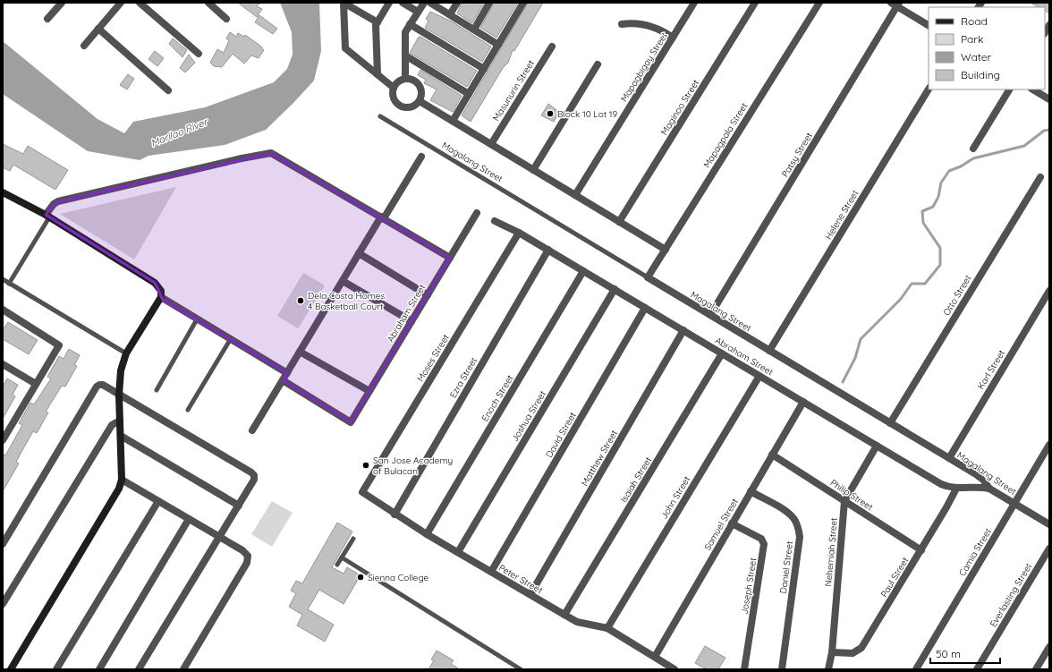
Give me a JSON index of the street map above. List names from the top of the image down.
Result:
{
  "streets": {
    "street": [
      "Mapagbigay Street",
      "Masunurin Street",
      "Maginoo Street",
      "Mapagpala Street",
      "Patsy Street",
      "Magalang Street",
      "Helene Street",
      "Otto Street",
      "Abraham Street",
      "Moses Street",
      "Karl Street",
      "Ezra Street",
      "Enoch Street",
      "Joshua Street",
      "David Street",
      "Matthew Street",
      "Isaiah Street",
      "Philip Street",
      "John Street",
      "Samuel Street",
      "Nehemiah Street",
      "Camia Street",
      "Daniel Street",
      "Paul Street",
      "Peter Street",
      "Joseph Street",
      "Everlasting Street"
    ]
  },
  "crossings": [
    ["Mapagpala Street", "Magalang Street"],
    ["Patsy Street", "Magalang Street"],
    ["Magalang Street", "Helene Street"],
    ["Magalang Street", "Otto Street"],
    ["Magalang Street", "Abraham Street"],
    ["Magalang Street", "Karl Street"],
    ["Magalang Street", "Camia Street"],
    ["Abraham Street", "Moses Street"],
    ["Abraham Street", "Ezra Street"],
    ["Abraham Street", "Enoch Street"],
    ["Abraham Street", "Joshua Street"],
    ["Abraham Street", "David Street"],
    ["Abraham Street", "Matthew Street"],
    ["Abraham Street", "Isaiah Street"],
    ["Abraham Street", "John Street"],
    ["Abraham Street", "Samuel Street"],
    ["Abraham Street", "Nehemiah Street"],
    ["Abraham Street", "Paul Street"],
    ["Moses Street", "Peter Street"],
    ["Ezra Street", "Peter Street"],
    ["Enoch Street", "Peter Street"],
    ["Joshua Street", "Peter Street"],
    ["David Street", "Peter Street"],
    ["Matthew Street", "Peter Street"],
    ["Isaiah Street", "Peter Street"],
    ["Philip Street", "Samuel Street"],
    ["Philip Street", "Nehemiah Street"],
    ["Philip Street", "Paul Street"],
    ["John Street", "Peter Street"],
    ["Samuel Street", "Daniel Street"],
    ["Samuel Street", "Peter Street"],
    ["Samuel Street", "Joseph Street"],
    ["Nehemiah Street", "Paul Street"]
  ],
  "water": ["Marilao River"],
  "places": [
    "Block 10 Lot 19",
    "Dela Costa Homes 4 Basketball Court",
    "San Jose Academy of Bulacan",
    "Sienna College"
  ],
  "legend": [
    "Road",
    "Park",
    "Water",
    "Building"
  ],
  "scale_bar": "50 m"
}
